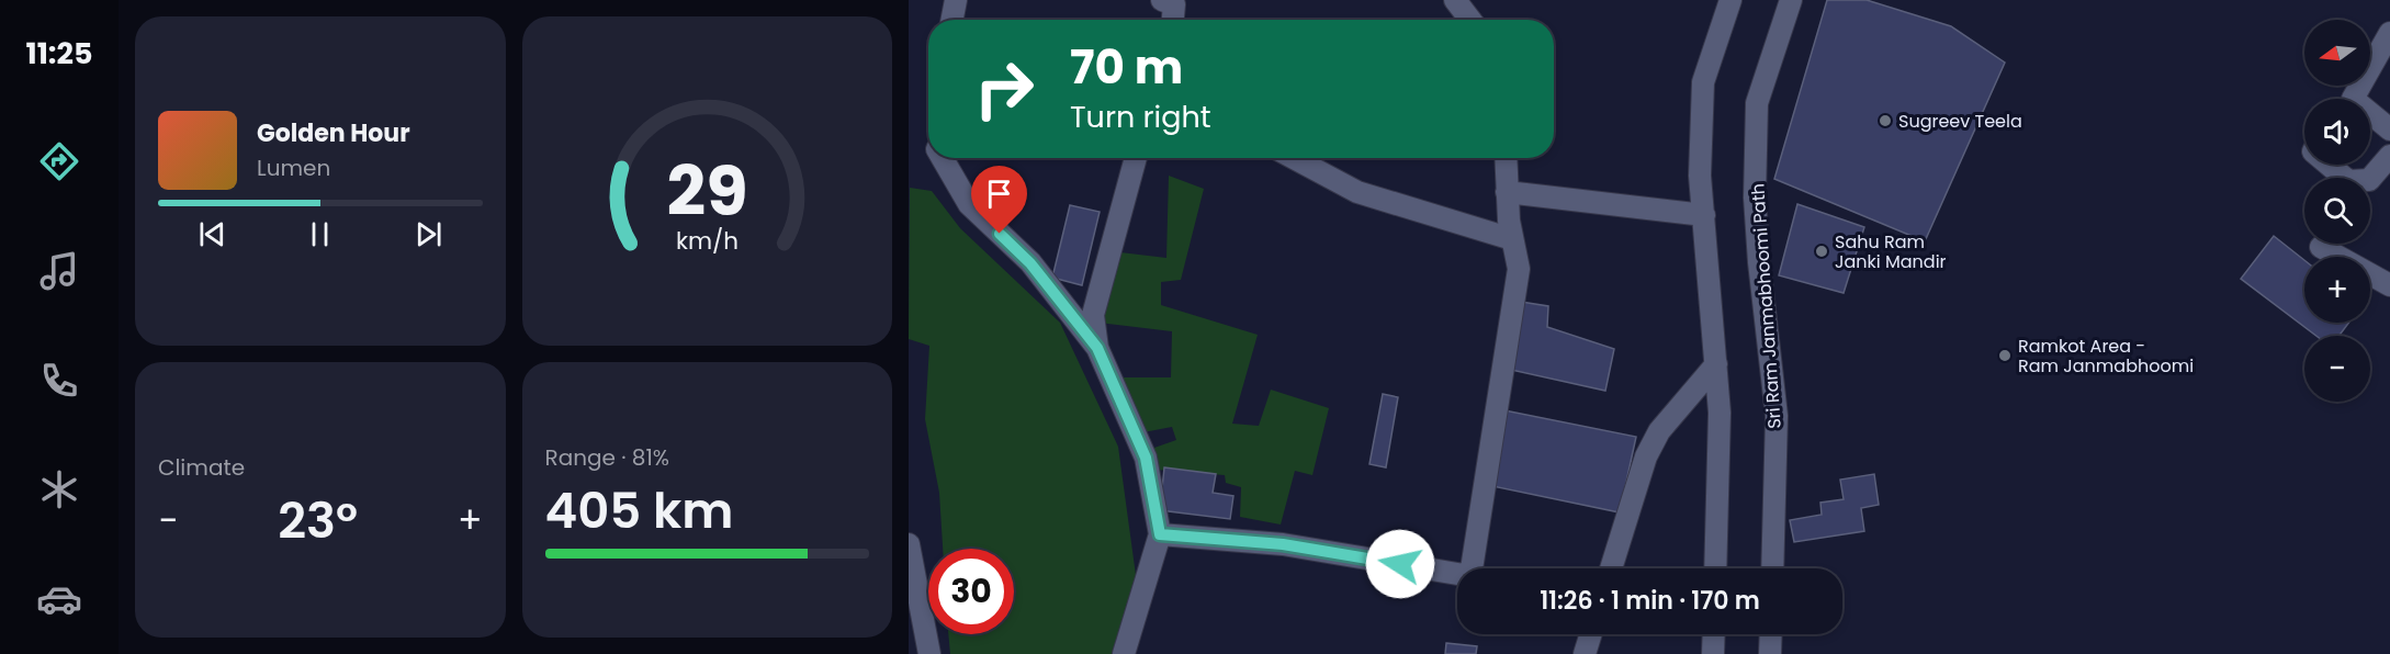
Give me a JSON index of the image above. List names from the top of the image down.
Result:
{
  "streets": {
    "street": ["Sri Ram Janmabhoomi Path"]
  },
  "places": ["Sugreev Teela", "Sahu Ram Janki Mandir", "Ramkot Area - Ram Janmabhoomi"],
  "north": "left",
  "page": {
    "tabs": "11:25",
    "map_buttons": ["+", "−"],
    "turn": ["70 m", "Turn right"],
    "song": ["Golden Hour", "Lumen"],
    "tile": [
      "Climate",
      ["Range · 81%", "405 km"]
    ],
    "heat": ["−", "23°", "+"],
    "limit": "30",
    "trip": "11:26 · 1 min · 170 m",
    "gauge": ["29", "km/h"]
  }
}
